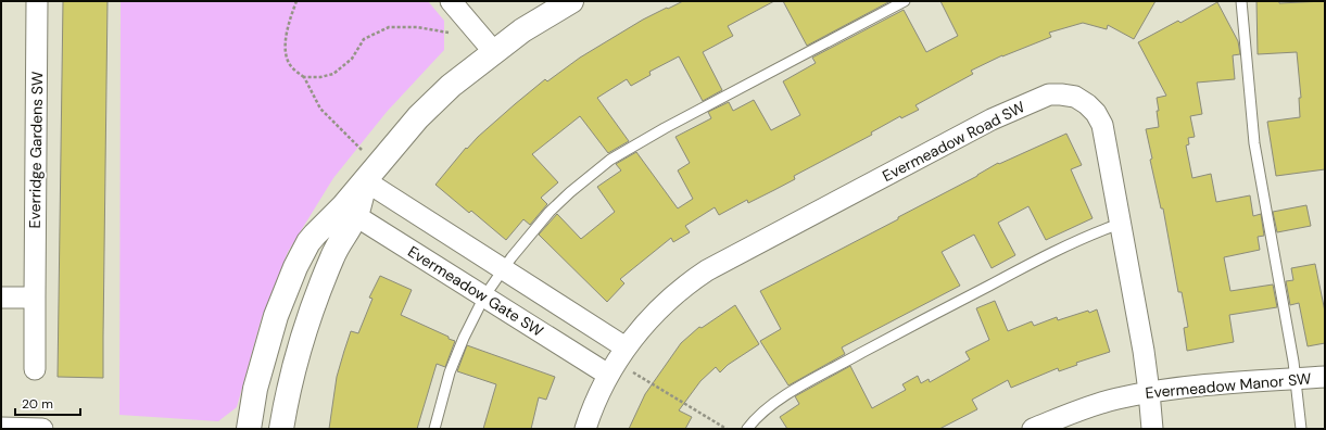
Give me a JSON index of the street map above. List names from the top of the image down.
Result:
{
  "streets": {
    "street": [
      "Evermeadow Road SW",
      "Everridge Gardens SW",
      "Evermeadow Gate SW",
      "Evermeadow Manor SW"
    ]
  },
  "crossings": [
    ["Evermeadow Road SW", "Evermeadow Gate SW"],
    ["Evermeadow Road SW", "Evermeadow Manor SW"]
  ],
  "scale_bar": "20 m"
}
